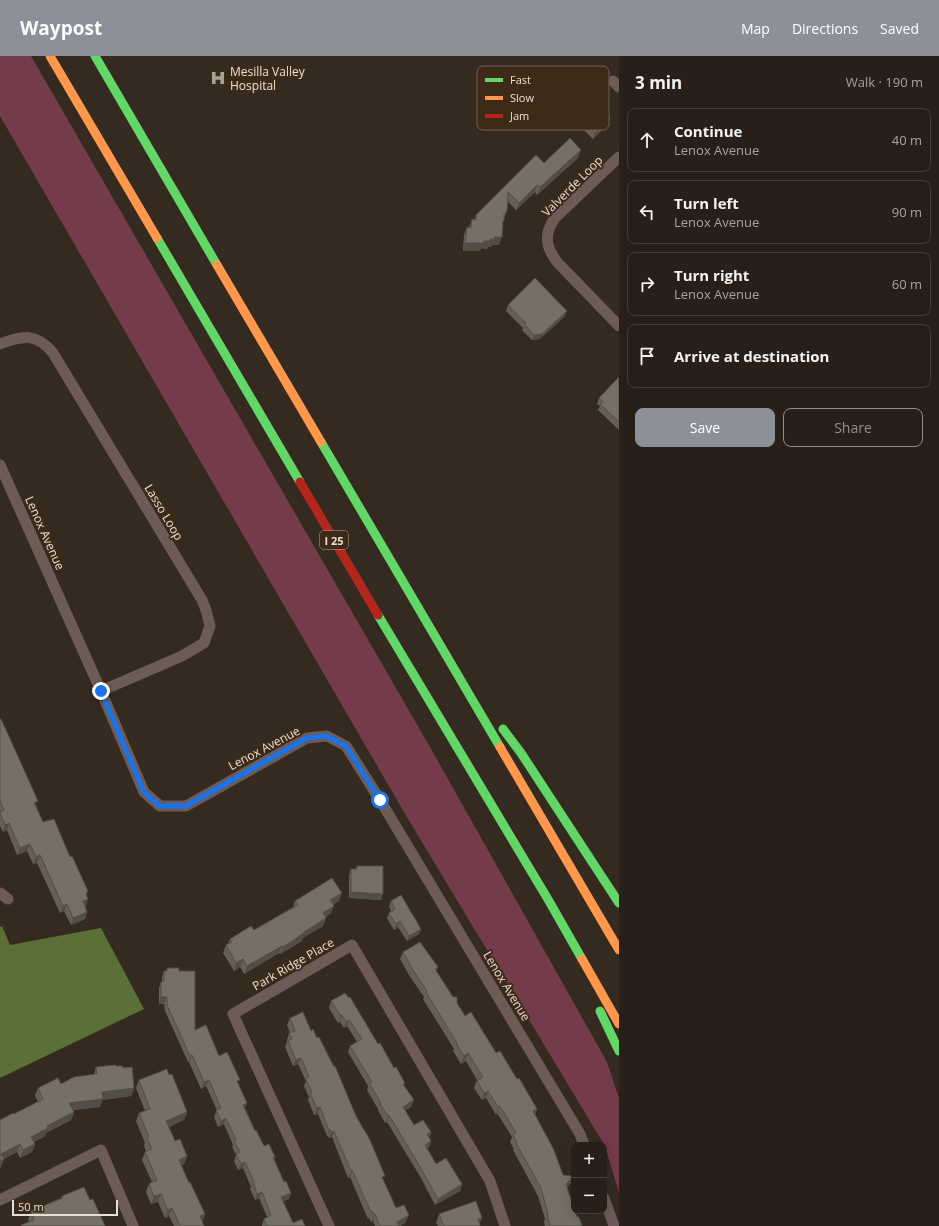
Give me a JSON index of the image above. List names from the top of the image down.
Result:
{
  "streets": {
    "highway": ["I 25"],
    "street": [
      "Valverde Loop",
      "Lasso Loop",
      "Lenox Avenue",
      "Park Ridge Place"
    ]
  },
  "crossings": [
    ["Lasso Loop", "Lenox Avenue"]
  ],
  "places": {
    "hospital": ["Mesilla Valley Hospital"]
  },
  "legend": ["Fast", "Slow", "Jam"],
  "scale_bar": "50 m",
  "page": {
    "header": "Waypost",
    "nav": ["Map", "Directions", "Saved"],
    "heading": ["3 min", "Walk · 190 m"],
    "list": [
      ["Continue", "Lenox Avenue", "40 m"],
      ["Turn left", "Lenox Avenue", "90 m"],
      ["Turn right", "Lenox Avenue", "60 m"],
      "Arrive at destination"
    ],
    "buttons": ["Save", "Share"],
    "map_buttons": ["+", "−"],
    "scale": "50 m"
  }
}
